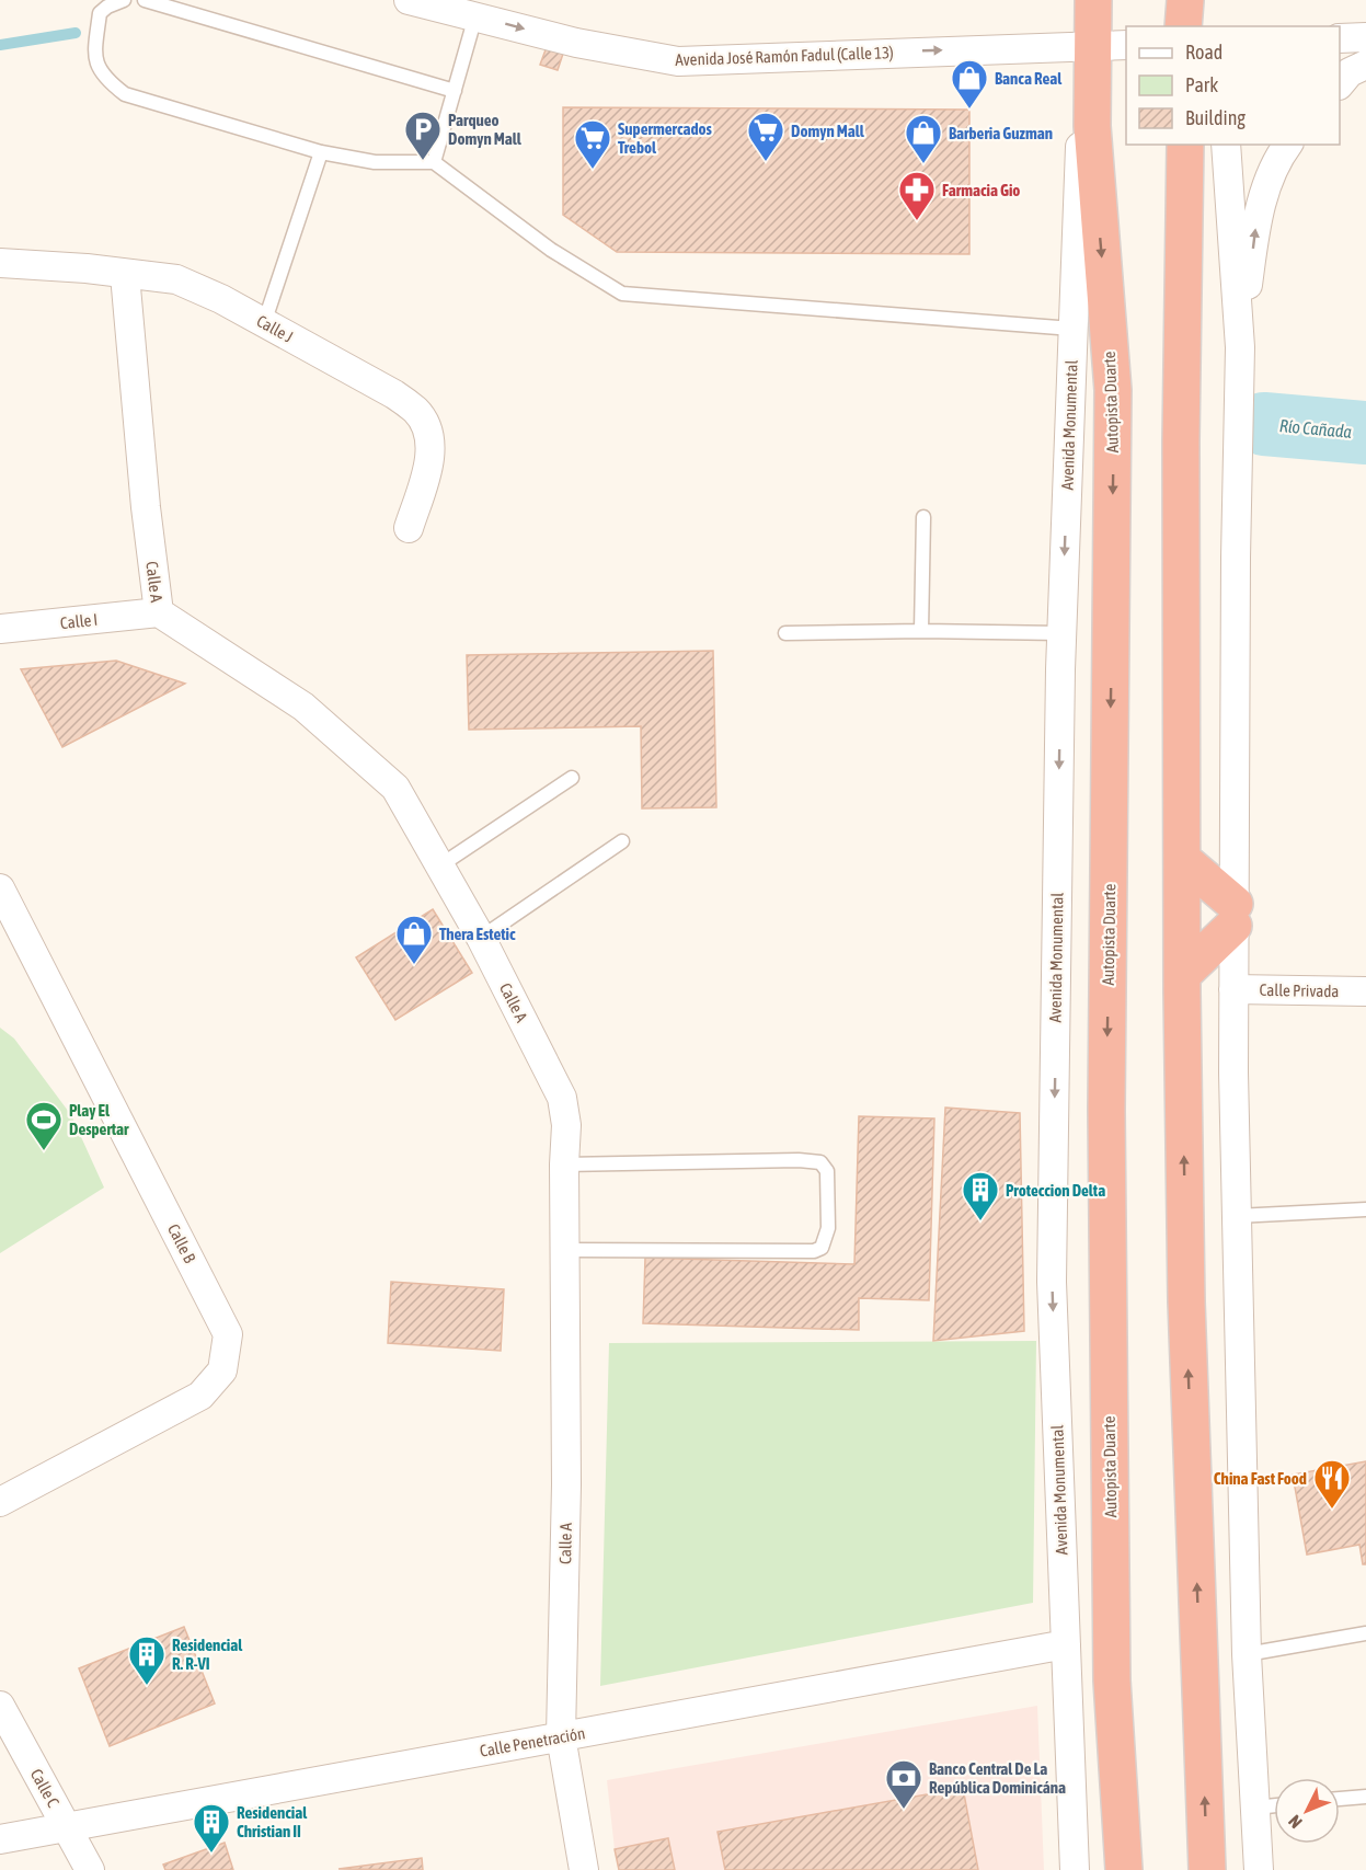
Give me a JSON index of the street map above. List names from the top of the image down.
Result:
{
  "streets": {
    "highway": ["Autopista Duarte"],
    "street": [
      "Avenida José Ramón Fadul (Calle 13)",
      "Calle J",
      "Avenida Monumental",
      "Calle A",
      "Calle I",
      "Calle Privada",
      "Calle B",
      "Calle Penetración",
      "Calle C"
    ]
  },
  "crossings": [
    ["Avenida José Ramón Fadul (Calle 13)", "Autopista Duarte"],
    ["Avenida José Ramón Fadul (Calle 13)", "Avenida Monumental"],
    ["Calle J", "Calle A"],
    ["Autopista Duarte", "Avenida Monumental"],
    ["Avenida Monumental", "Calle Penetración"],
    ["Calle A", "Calle I"],
    ["Calle A", "Calle Penetración"],
    ["Calle Penetración", "Calle C"]
  ],
  "one_way": ["Avenida José Ramón Fadul (Calle 13)"],
  "water": ["Río Cañada"],
  "places": {
    "shop": ["Banca Real", "Barberia Guzman", "Thera Estetic"],
    "parking": ["Parqueo Domyn Mall"],
    "supermarket": ["Domyn Mall", "Supermercados Trebol"],
    "pharmacy": ["Farmacia Gio"],
    "sports": ["Play El Despertar"],
    "building": ["Proteccion Delta", "Residencial R. R-VI", "Residencial Christian II"],
    "restaurant": ["China Fast Food"],
    "bank": ["Banco Central De La República Dominicána"]
  },
  "legend": ["Road", "Park", "Building"],
  "north": "bottom left"
}
